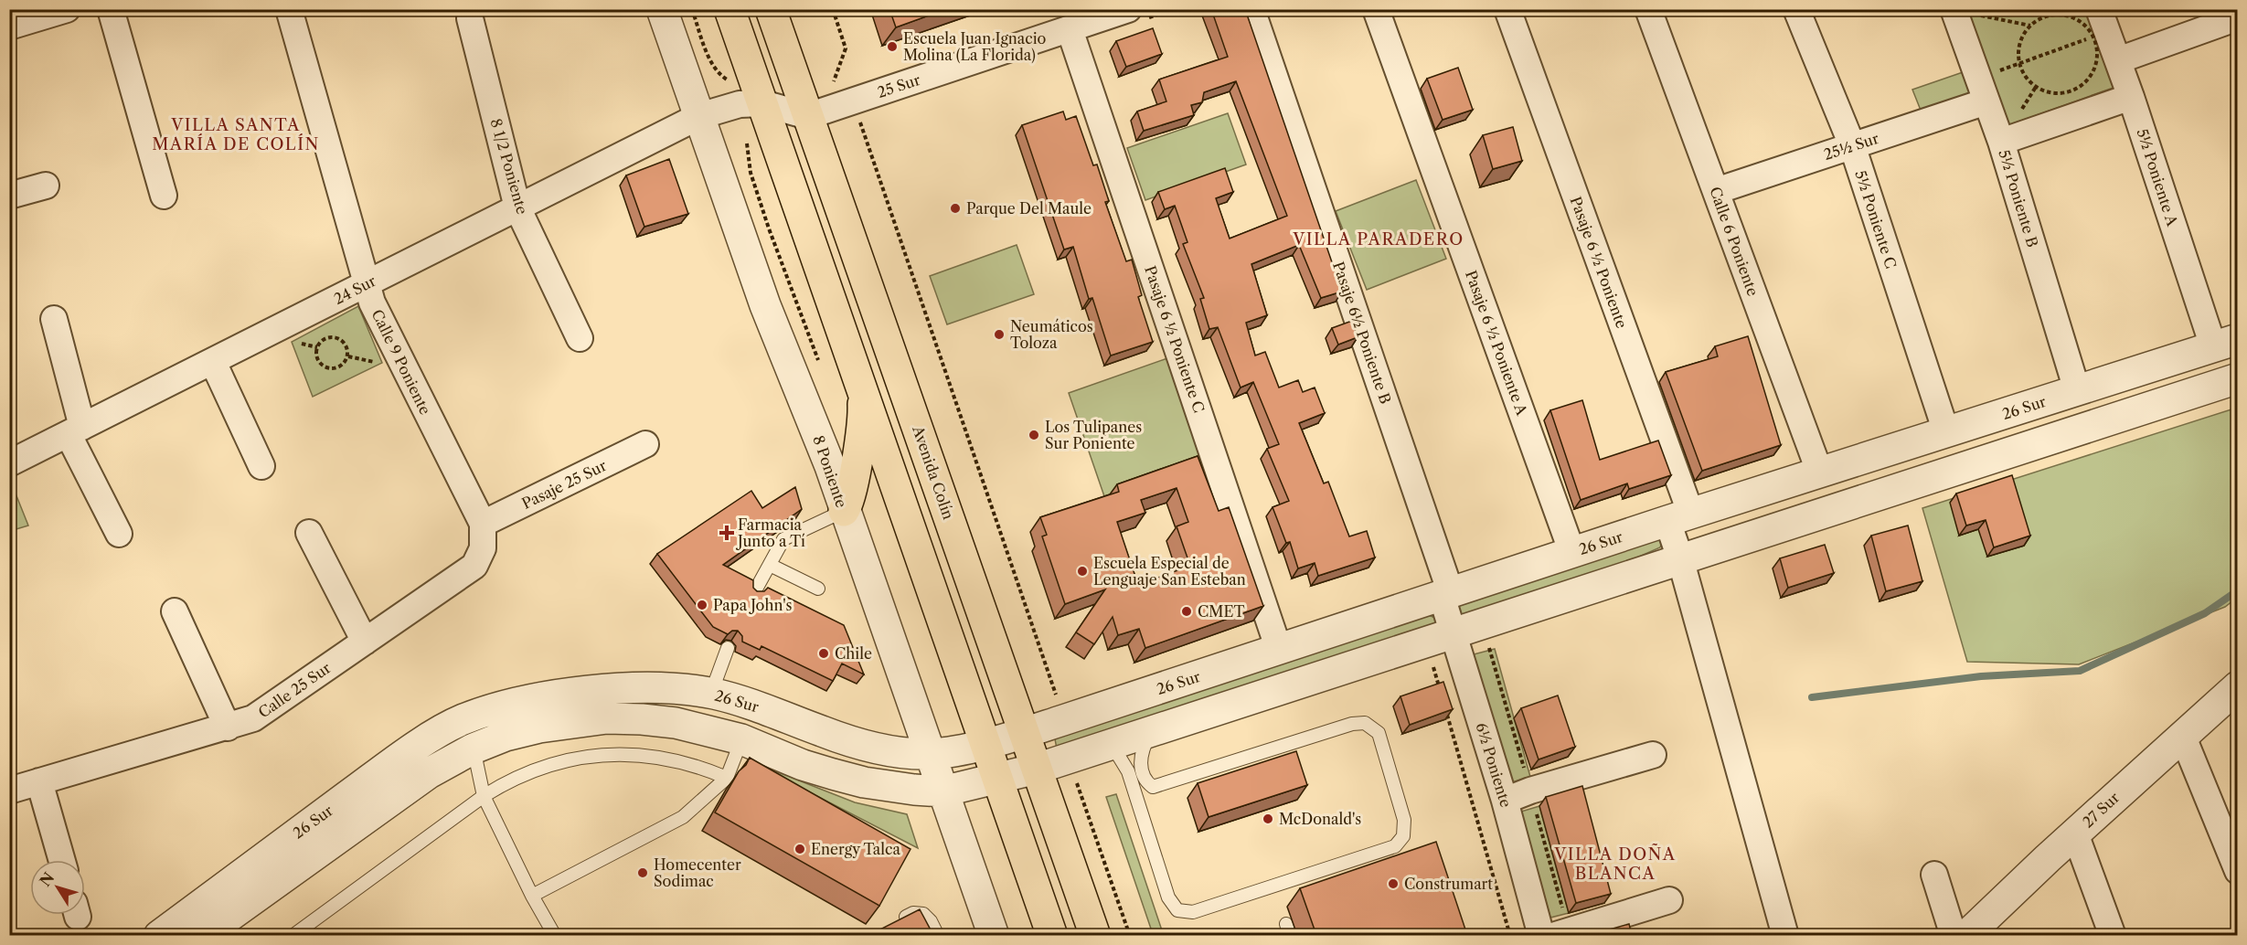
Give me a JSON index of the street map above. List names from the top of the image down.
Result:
{
  "streets": {
    "main road": ["Avenida Colín"],
    "street": [
      "25 Sur",
      "25½ Sur",
      "8 1/2 Poniente",
      "5½ Poniente A",
      "5½ Poniente B",
      "5½ Poniente C",
      "Calle 6 Poniente",
      "Pasaje 6 ½ Poniente",
      "24 Sur",
      "Pasaje 6½ Poniente B",
      "Pasaje 6 ½ Poniente C",
      "Pasaje 6 ½ Poniente A",
      "Calle 9 Poniente",
      "26 Sur",
      "8 Poniente",
      "Pasaje 25 Sur",
      "Calle 25 Sur",
      "6½ Poniente",
      "27 Sur"
    ]
  },
  "crossings": [
    ["25 Sur", "Pasaje 6 ½ Poniente C"],
    ["25 Sur", "Avenida Colín"],
    ["25½ Sur", "5½ Poniente B"],
    ["25½ Sur", "5½ Poniente C"],
    ["25½ Sur", "Calle 6 Poniente"],
    ["8 1/2 Poniente", "24 Sur"],
    ["5½ Poniente A", "26 Sur"],
    ["5½ Poniente B", "26 Sur"],
    ["5½ Poniente C", "26 Sur"],
    ["Calle 6 Poniente", "26 Sur"],
    ["Pasaje 6 ½ Poniente", "26 Sur"],
    ["24 Sur", "Calle 9 Poniente"],
    ["24 Sur", "8 Poniente"],
    ["Pasaje 6½ Poniente B", "26 Sur"],
    ["Pasaje 6½ Poniente B", "6½ Poniente"],
    ["Pasaje 6 ½ Poniente C", "26 Sur"],
    ["Pasaje 6 ½ Poniente A", "26 Sur"],
    ["Calle 9 Poniente", "Pasaje 25 Sur"],
    ["Calle 9 Poniente", "Calle 25 Sur"],
    ["26 Sur", "8 Poniente"],
    ["26 Sur", "Avenida Colín"],
    ["26 Sur", "6½ Poniente"],
    ["Pasaje 25 Sur", "Calle 25 Sur"]
  ],
  "districts": ["VILLA SANTA MARÍA DE COLÍN", "VILLA PARADERO", "VILLA DOÑA BLANCA"],
  "places": {
    "other": [
      "Escuela Juan Ignacio Molina (La Florida)",
      "Parque Del Maule",
      "Neumáticos Toloza",
      "Los Tulipanes Sur Poniente",
      "Escuela Especial de Lenguaje San Esteban",
      "Papa John's",
      "CMET",
      "Chile",
      "McDonald's",
      "Energy Talca",
      "Homecenter Sodimac",
      "Construmart"
    ],
    "health": ["Farmacia Junto a Tí"]
  },
  "north": "top left"
}
